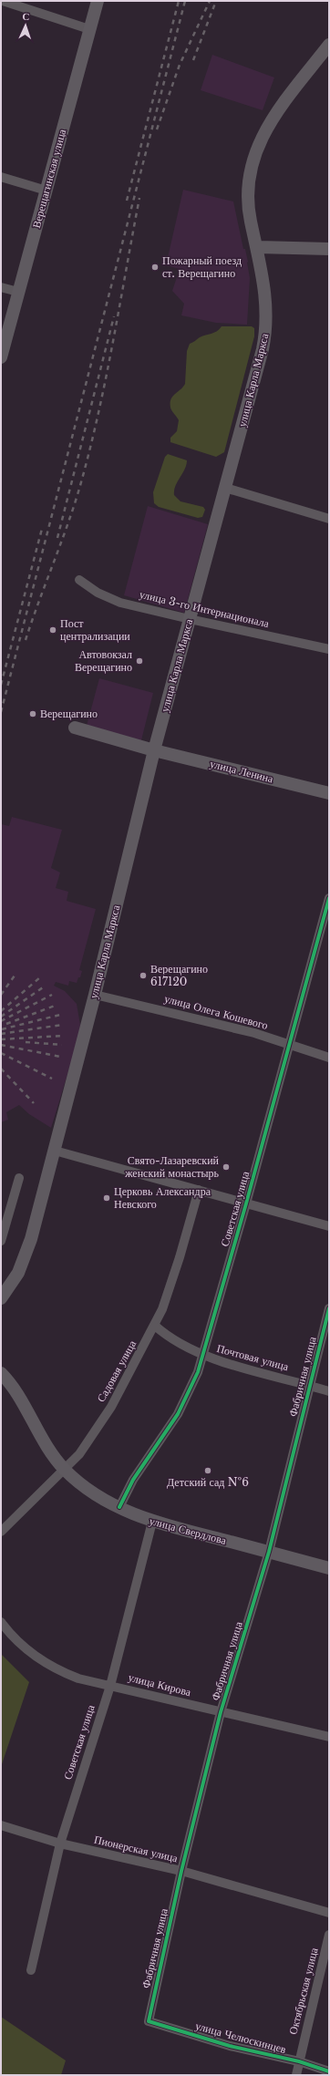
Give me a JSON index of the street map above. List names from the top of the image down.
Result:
{
  "streets": {
    "main road": [
      "Верещагинская улица",
      "улица Карла Маркса",
      "улица Ленина",
      "улица Свердлова"
    ],
    "street": [
      "улица 3-го Интернационала",
      "улица Олега Кошевого",
      "Советская улица",
      "Почтовая улица",
      "Садовая улица",
      "Фабричная улица",
      "улица Кирова",
      "Пионерская улица",
      "Октябрьская улица",
      "улица Челюскинцев"
    ]
  },
  "crossings": [
    ["улица Карла Маркса", "улица 3-го Интернационала"],
    ["улица Карла Маркса", "улица Ленина"],
    ["улица Карла Маркса", "улица Олега Кошевого"],
    ["улица Олега Кошевого", "Советская улица"],
    ["Советская улица", "Почтовая улица"],
    ["Советская улица", "улица Свердлова"],
    ["Советская улица", "улица Кирова"],
    ["Советская улица", "Пионерская улица"],
    ["Почтовая улица", "Садовая улица"],
    ["Почтовая улица", "Фабричная улица"],
    ["Садовая улица", "улица Свердлова"],
    ["Фабричная улица", "улица Свердлова"],
    ["Фабричная улица", "улица Кирова"],
    ["Фабричная улица", "Пионерская улица"],
    ["Фабричная улица", "улица Челюскинцев"],
    ["Октябрьская улица", "улица Челюскинцев"]
  ],
  "places": [
    "Пожарный поезд ст. Верещагино",
    "Пост централизации",
    "Автовокзал Верещагино",
    "Верещагино",
    "Верещагино 617120",
    "Свято-Лазаревский женский монастырь",
    "Церковь Александра Невского",
    "Детский сад №6"
  ],
  "north": "top"
}
